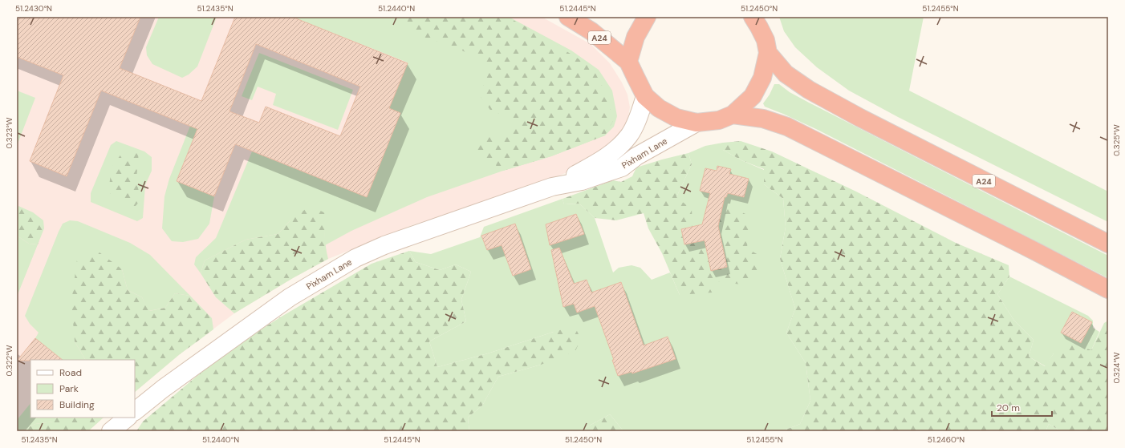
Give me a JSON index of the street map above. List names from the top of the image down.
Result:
{
  "streets": {
    "highway": ["A24"],
    "main road": ["Pixham Lane"]
  },
  "legend": ["Road", "Park", "Building"],
  "scale_bar": "20 m",
  "coordinates": [
    "51.2430°N",
    "51.2435°N",
    "51.2440°N",
    "51.2445°N",
    "51.2450°N",
    "51.2455°N",
    "0.323°W",
    "0.325°W",
    "0.322°W",
    "0.324°W",
    "51.2460°N"
  ]
}
